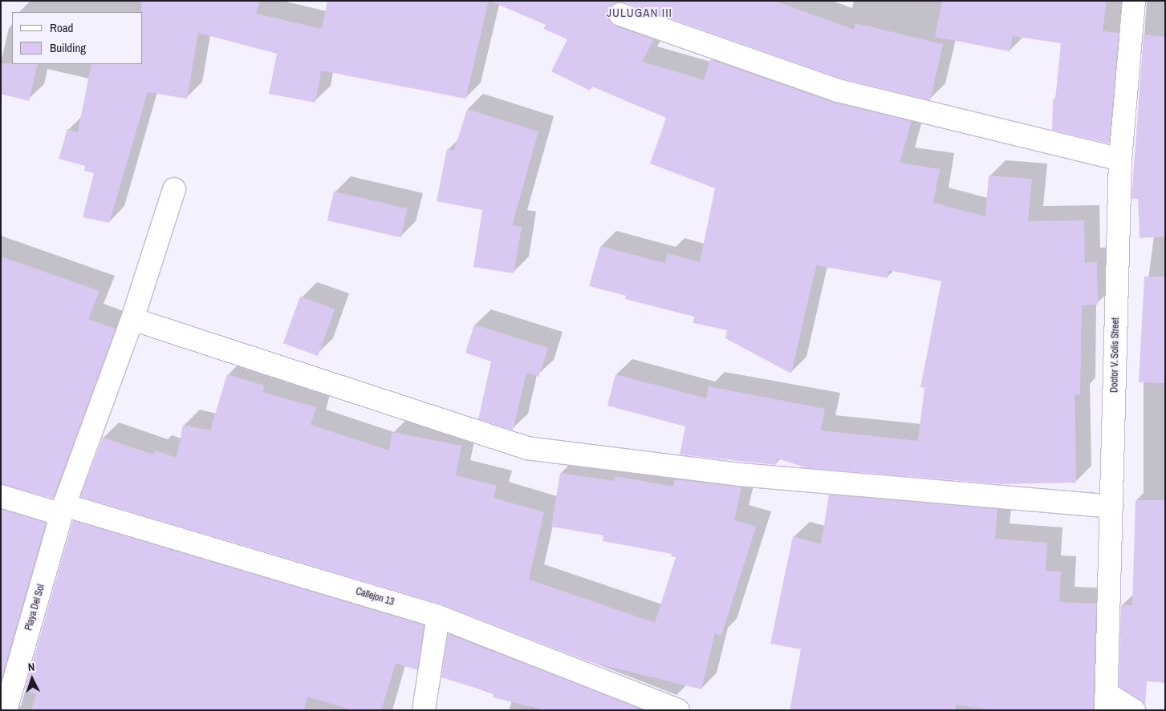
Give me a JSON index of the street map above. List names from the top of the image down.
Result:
{
  "streets": {
    "street": ["Doctor V. Solis Street", "Callejon 13", "Playa Del Sol"]
  },
  "crossings": [
    ["Callejon 13", "Playa Del Sol"]
  ],
  "districts": ["JULUGAN III"],
  "legend": ["Road", "Building"],
  "north": "top"
}
